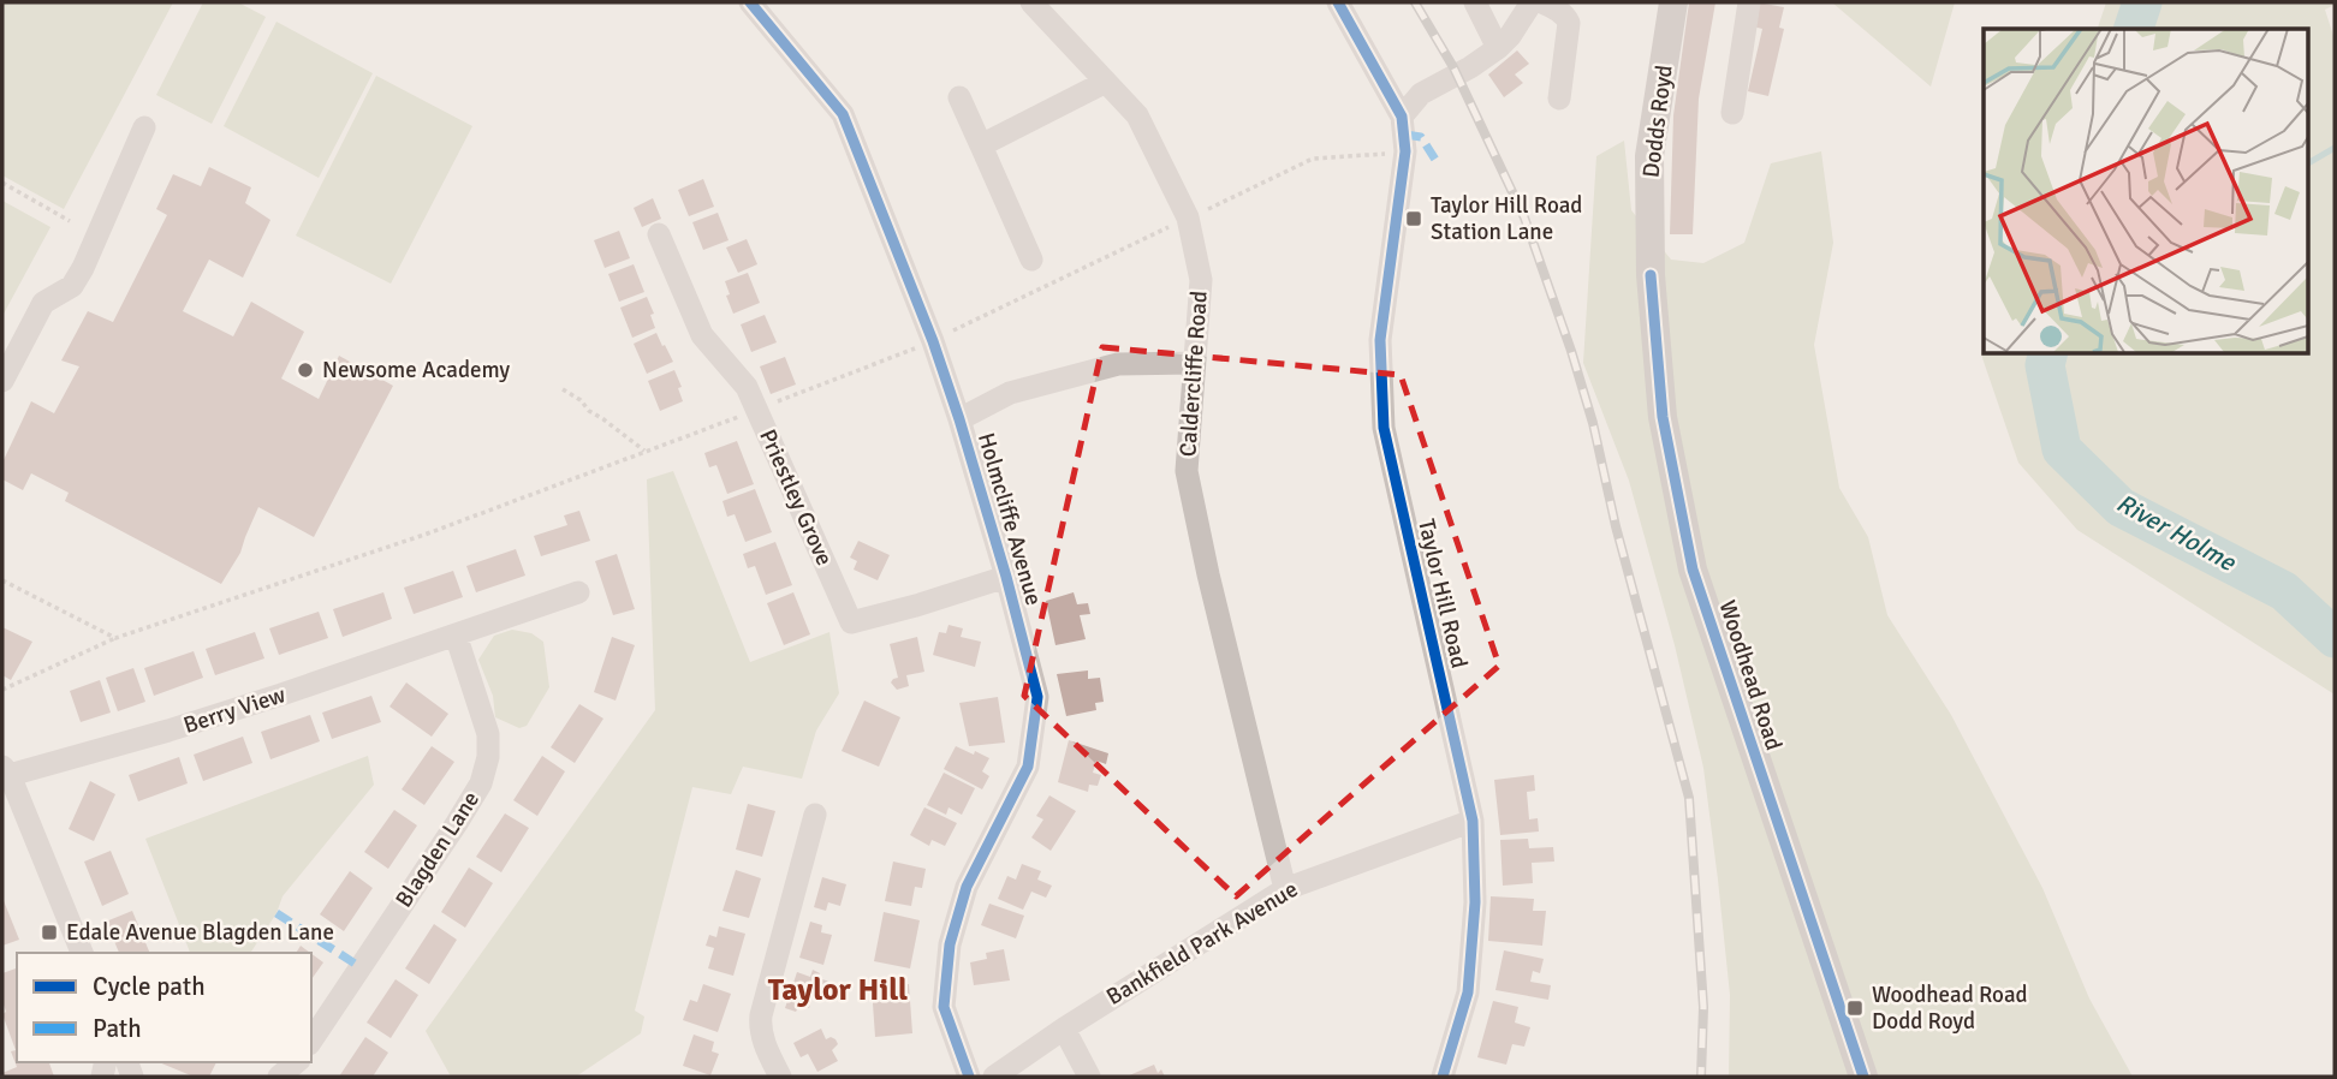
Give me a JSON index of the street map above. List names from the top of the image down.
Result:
{
  "streets": {
    "main road": ["Dodds Royd", "Woodhead Road"],
    "street": [
      "Caldercliffe Road",
      "Priestley Grove",
      "Holmcliffe Avenue",
      "Taylor Hill Road",
      "Berry View",
      "Blagden Lane",
      "Bankfield Park Avenue"
    ]
  },
  "crossings": [
    ["Dodds Royd", "Woodhead Road"],
    ["Caldercliffe Road", "Bankfield Park Avenue"],
    ["Priestley Grove", "Holmcliffe Avenue"],
    ["Taylor Hill Road", "Bankfield Park Avenue"],
    ["Berry View", "Blagden Lane"]
  ],
  "districts": ["Taylor Hill"],
  "water": ["River Holme"],
  "places": {
    "transit": ["Taylor Hill Road Station Lane", "Edale Avenue Blagden Lane", "Woodhead Road Dodd Royd"],
    "other": ["Newsome Academy"]
  },
  "legend": ["Cycle path", "Path"]
}
